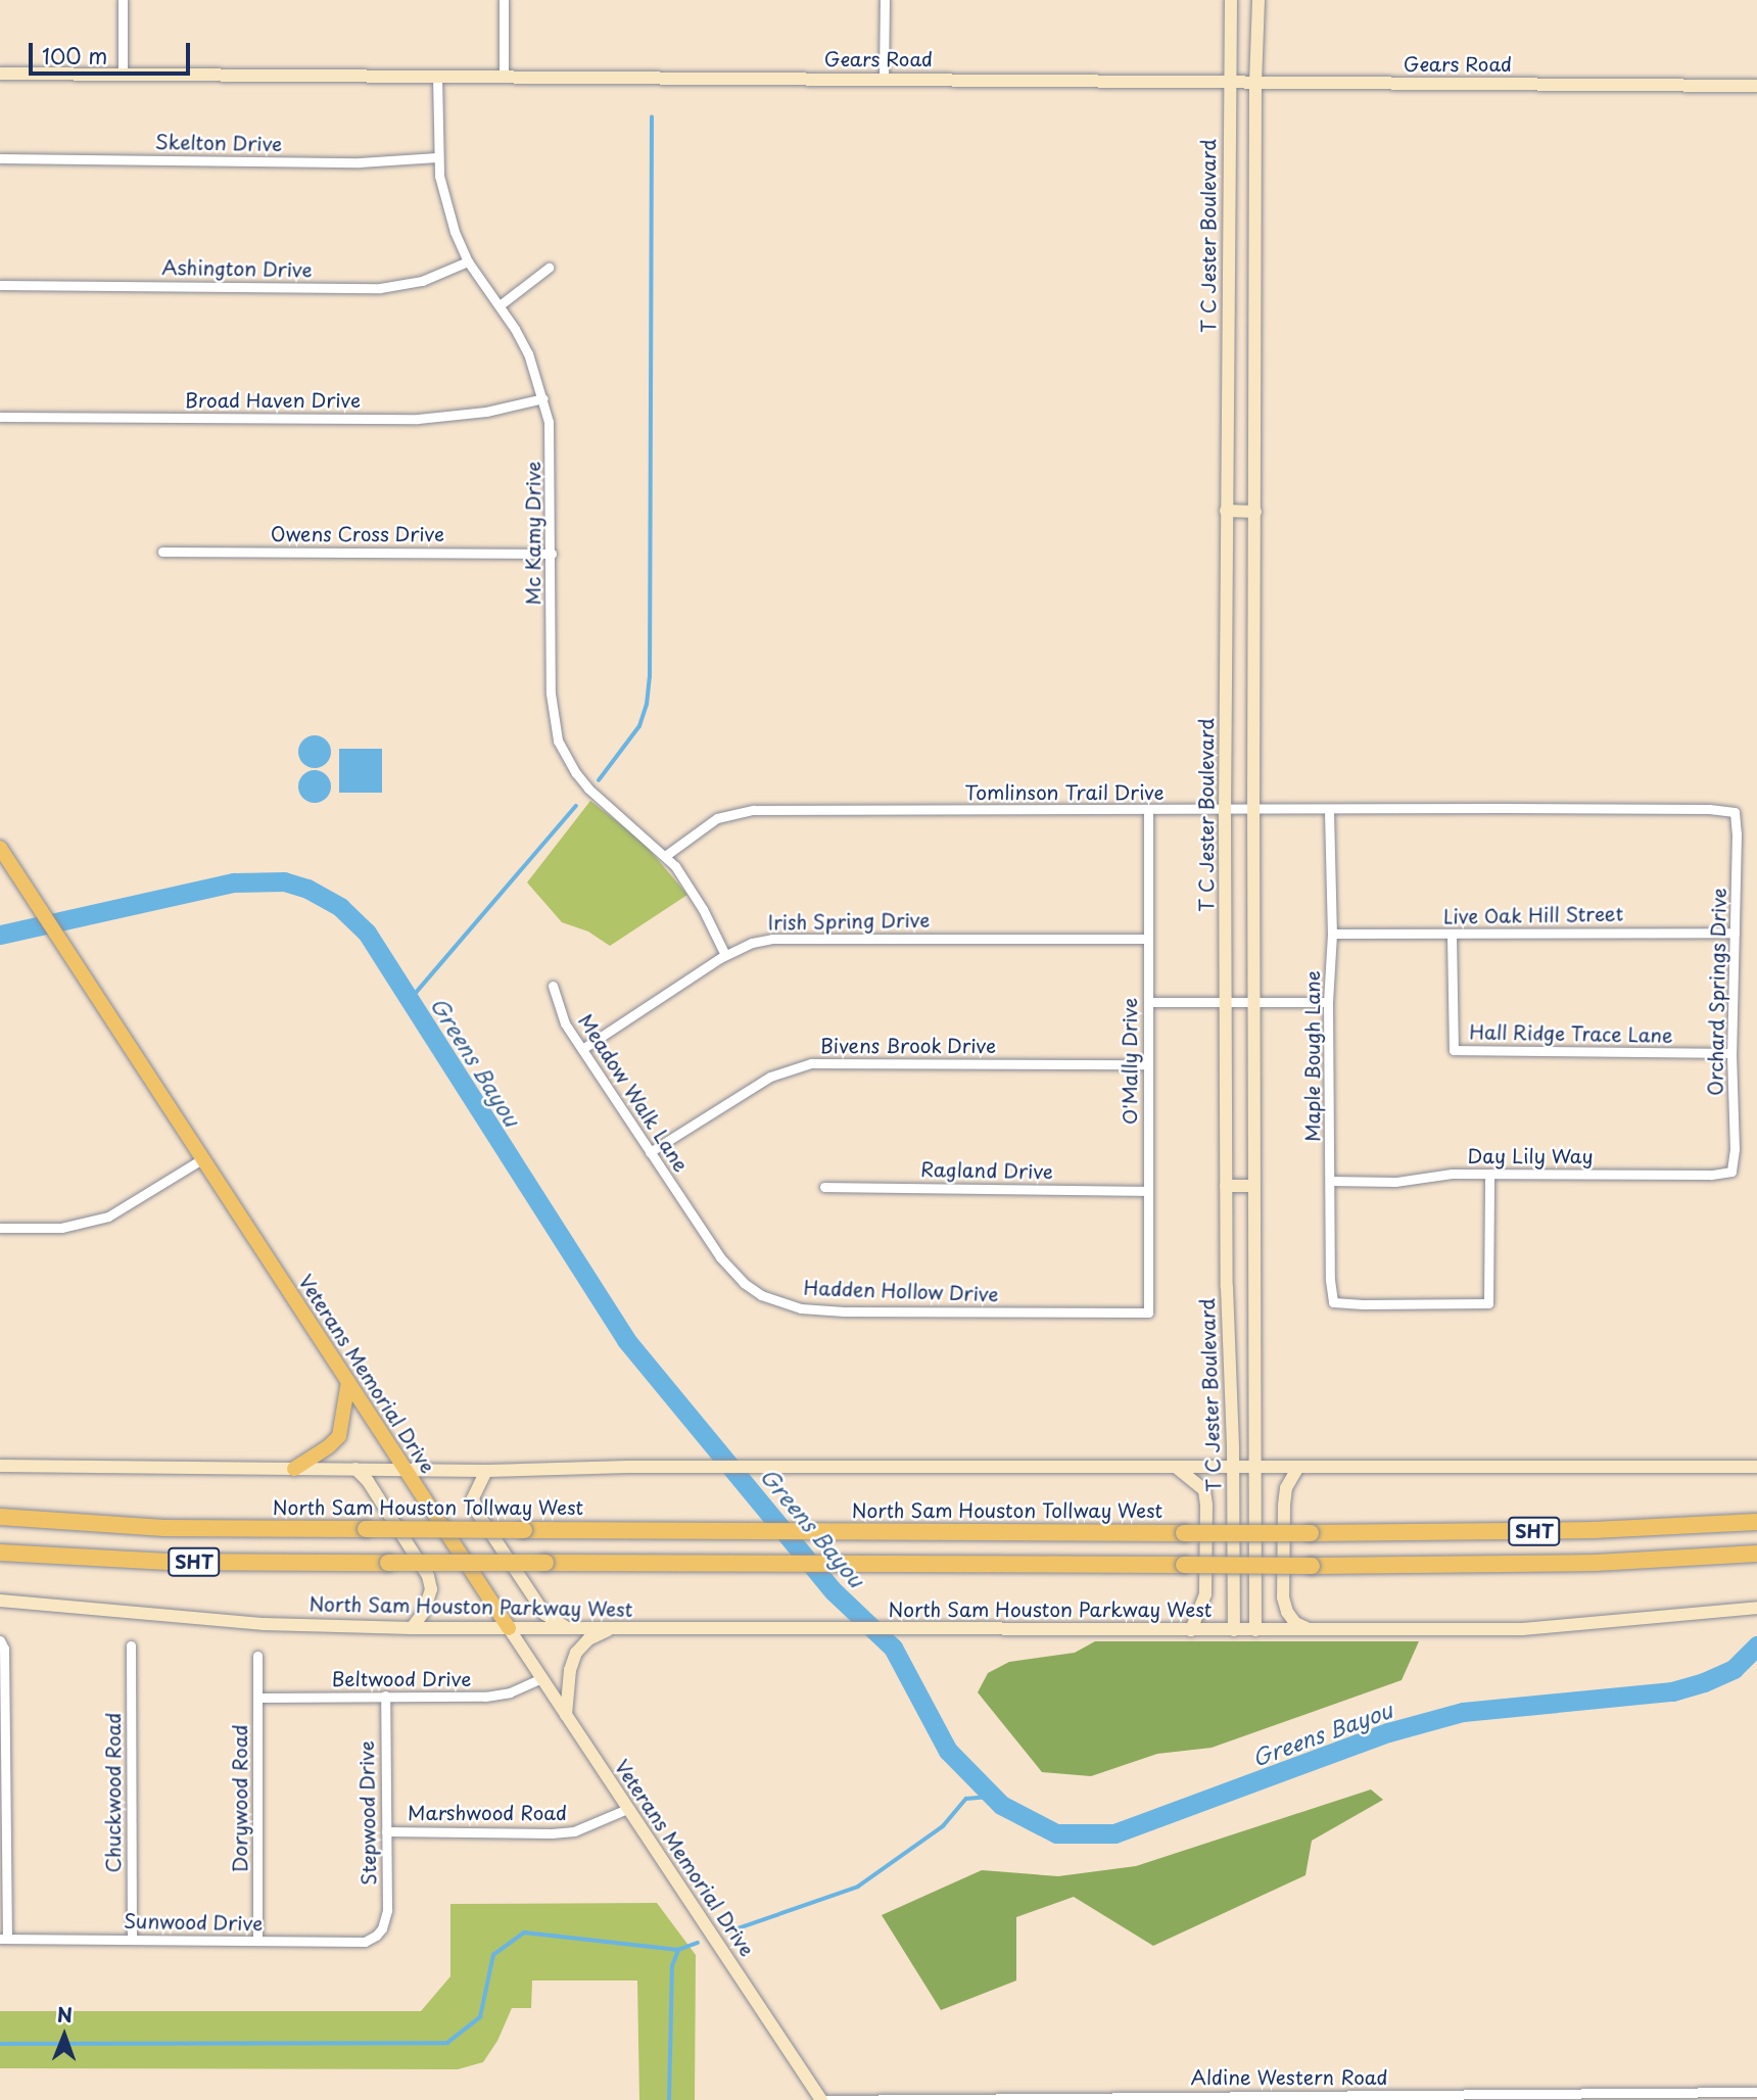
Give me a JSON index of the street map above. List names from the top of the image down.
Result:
{
  "streets": {
    "highway": ["North Sam Houston Tollway West", "SHT"],
    "main road": [
      "Gears Road",
      "T C Jester Boulevard",
      "Veterans Memorial Drive",
      "North Sam Houston Parkway West"
    ],
    "street": [
      "Skelton Drive",
      "Ashington Drive",
      "Broad Haven Drive",
      "Mc Kamy Drive",
      "Owens Cross Drive",
      "Tomlinson Trail Drive",
      "Live Oak Hill Street",
      "Irish Spring Drive",
      "Orchard Springs Drive",
      "Hall Ridge Trace Lane",
      "Bivens Brook Drive",
      "Maple Bough Lane",
      "O'Mally Drive",
      "Meadow Walk Lane",
      "Day Lily Way",
      "Ragland Drive",
      "Hadden Hollow Drive",
      "Beltwood Drive",
      "Chuckwood Road",
      "Dorywood Road",
      "Stepwood Drive",
      "Marshwood Road",
      "Sunwood Drive",
      "Aldine Western Road"
    ]
  },
  "crossings": [
    ["Gears Road", "T C Jester Boulevard"],
    ["Gears Road", "Mc Kamy Drive"],
    ["Skelton Drive", "Mc Kamy Drive"],
    ["T C Jester Boulevard", "Tomlinson Trail Drive"],
    ["T C Jester Boulevard", "North Sam Houston Parkway West"],
    ["Ashington Drive", "Mc Kamy Drive"],
    ["Broad Haven Drive", "Mc Kamy Drive"],
    ["Mc Kamy Drive", "Owens Cross Drive"],
    ["Mc Kamy Drive", "Tomlinson Trail Drive"],
    ["Mc Kamy Drive", "Irish Spring Drive"],
    ["Tomlinson Trail Drive", "Orchard Springs Drive"],
    ["Tomlinson Trail Drive", "Maple Bough Lane"],
    ["Tomlinson Trail Drive", "O'Mally Drive"],
    ["Live Oak Hill Street", "Orchard Springs Drive"],
    ["Live Oak Hill Street", "Hall Ridge Trace Lane"],
    ["Live Oak Hill Street", "Maple Bough Lane"],
    ["Irish Spring Drive", "O'Mally Drive"],
    ["Irish Spring Drive", "Meadow Walk Lane"],
    ["Orchard Springs Drive", "Hall Ridge Trace Lane"],
    ["Orchard Springs Drive", "Day Lily Way"],
    ["Bivens Brook Drive", "O'Mally Drive"],
    ["Bivens Brook Drive", "Meadow Walk Lane"],
    ["Maple Bough Lane", "Day Lily Way"],
    ["O'Mally Drive", "Ragland Drive"],
    ["O'Mally Drive", "Hadden Hollow Drive"],
    ["Meadow Walk Lane", "Hadden Hollow Drive"],
    ["Veterans Memorial Drive", "North Sam Houston Parkway West"],
    ["Veterans Memorial Drive", "Beltwood Drive"],
    ["Veterans Memorial Drive", "Marshwood Road"],
    ["Veterans Memorial Drive", "Aldine Western Road"],
    ["Beltwood Drive", "Dorywood Road"],
    ["Beltwood Drive", "Stepwood Drive"],
    ["Chuckwood Road", "Sunwood Drive"],
    ["Dorywood Road", "Sunwood Drive"],
    ["Stepwood Drive", "Marshwood Road"],
    ["Stepwood Drive", "Sunwood Drive"]
  ],
  "water": ["Greens Bayou"],
  "scale_bar": "100 m",
  "north": "top"
}
